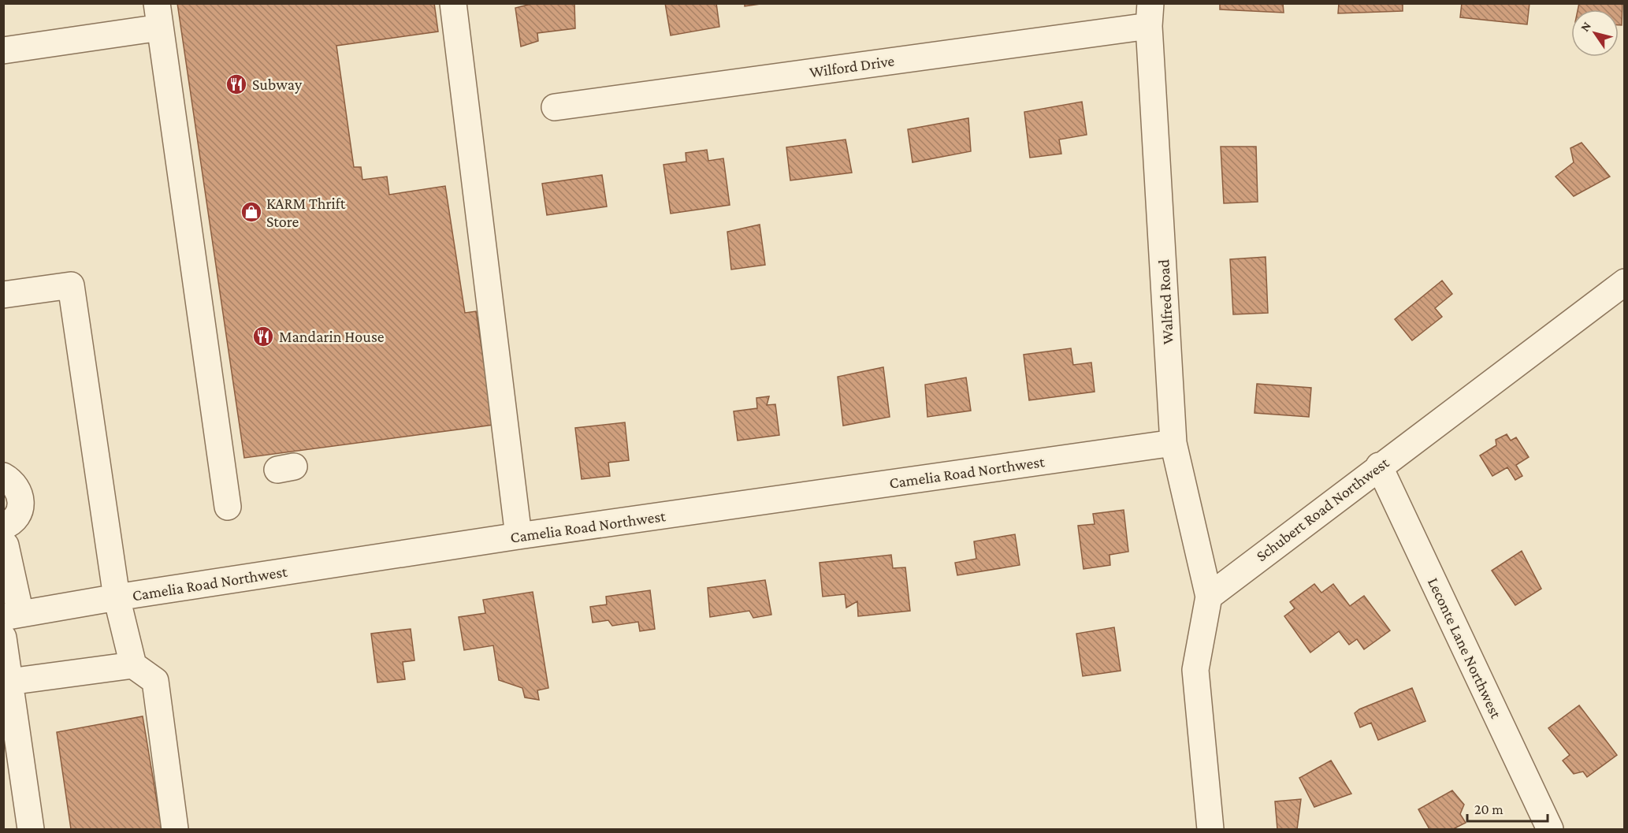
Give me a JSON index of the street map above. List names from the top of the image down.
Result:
{
  "streets": {
    "street": [
      "Wilford Drive",
      "Walfred Road",
      "Camelia Road Northwest",
      "Schubert Road Northwest",
      "Leconte Lane Northwest"
    ]
  },
  "crossings": [
    ["Wilford Drive", "Walfred Road"],
    ["Walfred Road", "Camelia Road Northwest"],
    ["Walfred Road", "Schubert Road Northwest"],
    ["Schubert Road Northwest", "Leconte Lane Northwest"]
  ],
  "places": {
    "restaurant": ["Subway", "Mandarin House"],
    "shop": ["KARM Thrift Store"]
  },
  "scale_bar": "20 m",
  "north": "top left"
}
